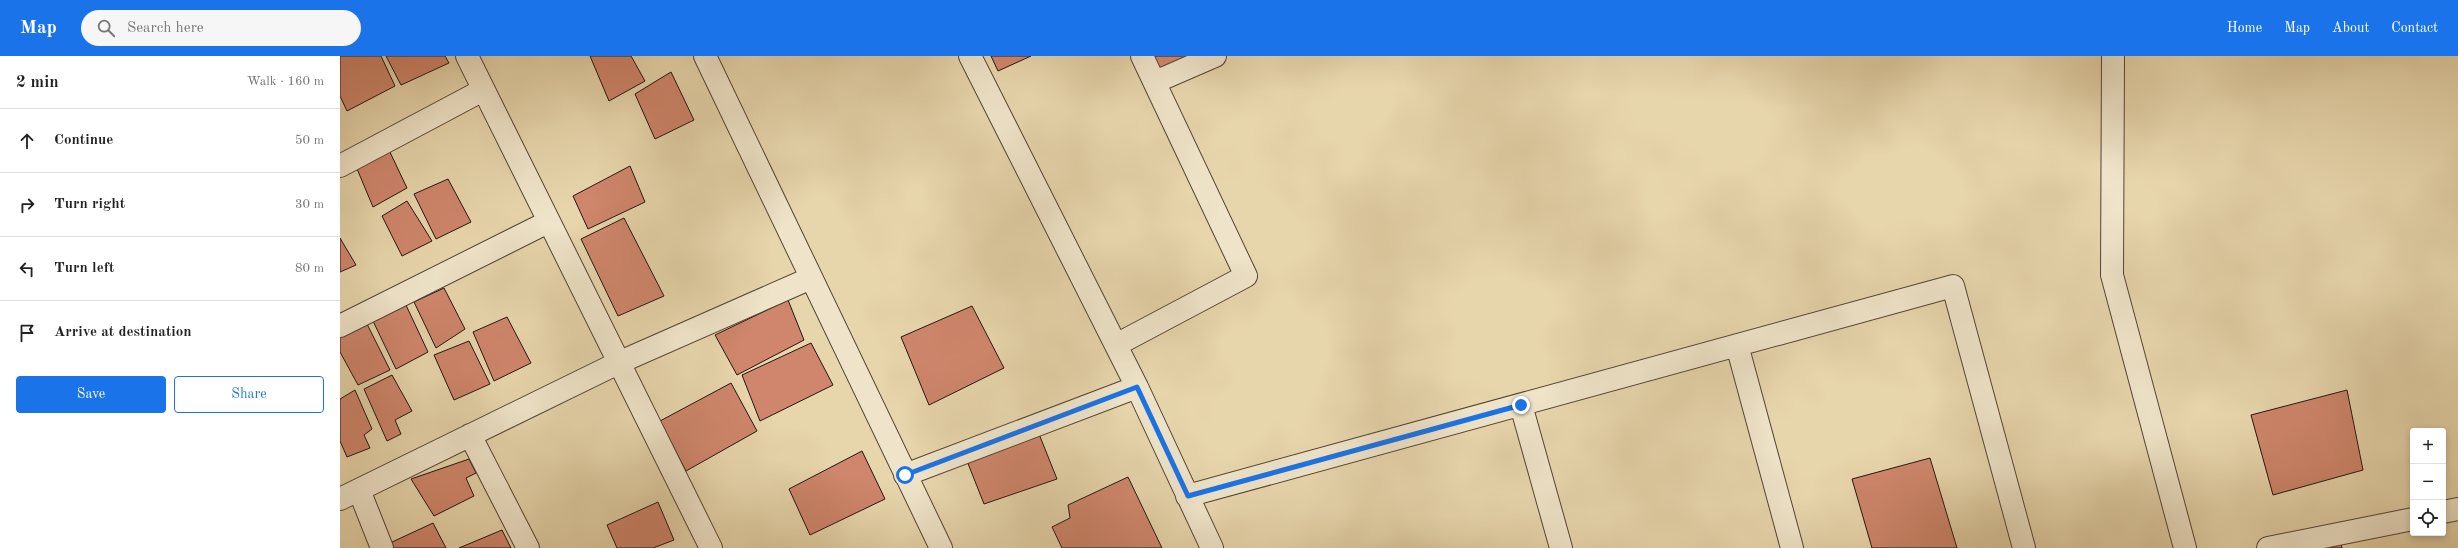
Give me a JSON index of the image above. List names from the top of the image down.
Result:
{
  "page": {
    "header": "Map",
    "search": "Search here",
    "nav": [
      "Home",
      "Map",
      "About",
      "Contact"
    ],
    "heading": ["2 min", "Walk · 160 m"],
    "list": [
      ["Continue", "50 m"],
      ["Turn right", "30 m"],
      ["Turn left", "80 m"],
      "Arrive at destination"
    ],
    "buttons": ["Save", "Share"],
    "map_buttons": ["+", "−"]
  }
}
